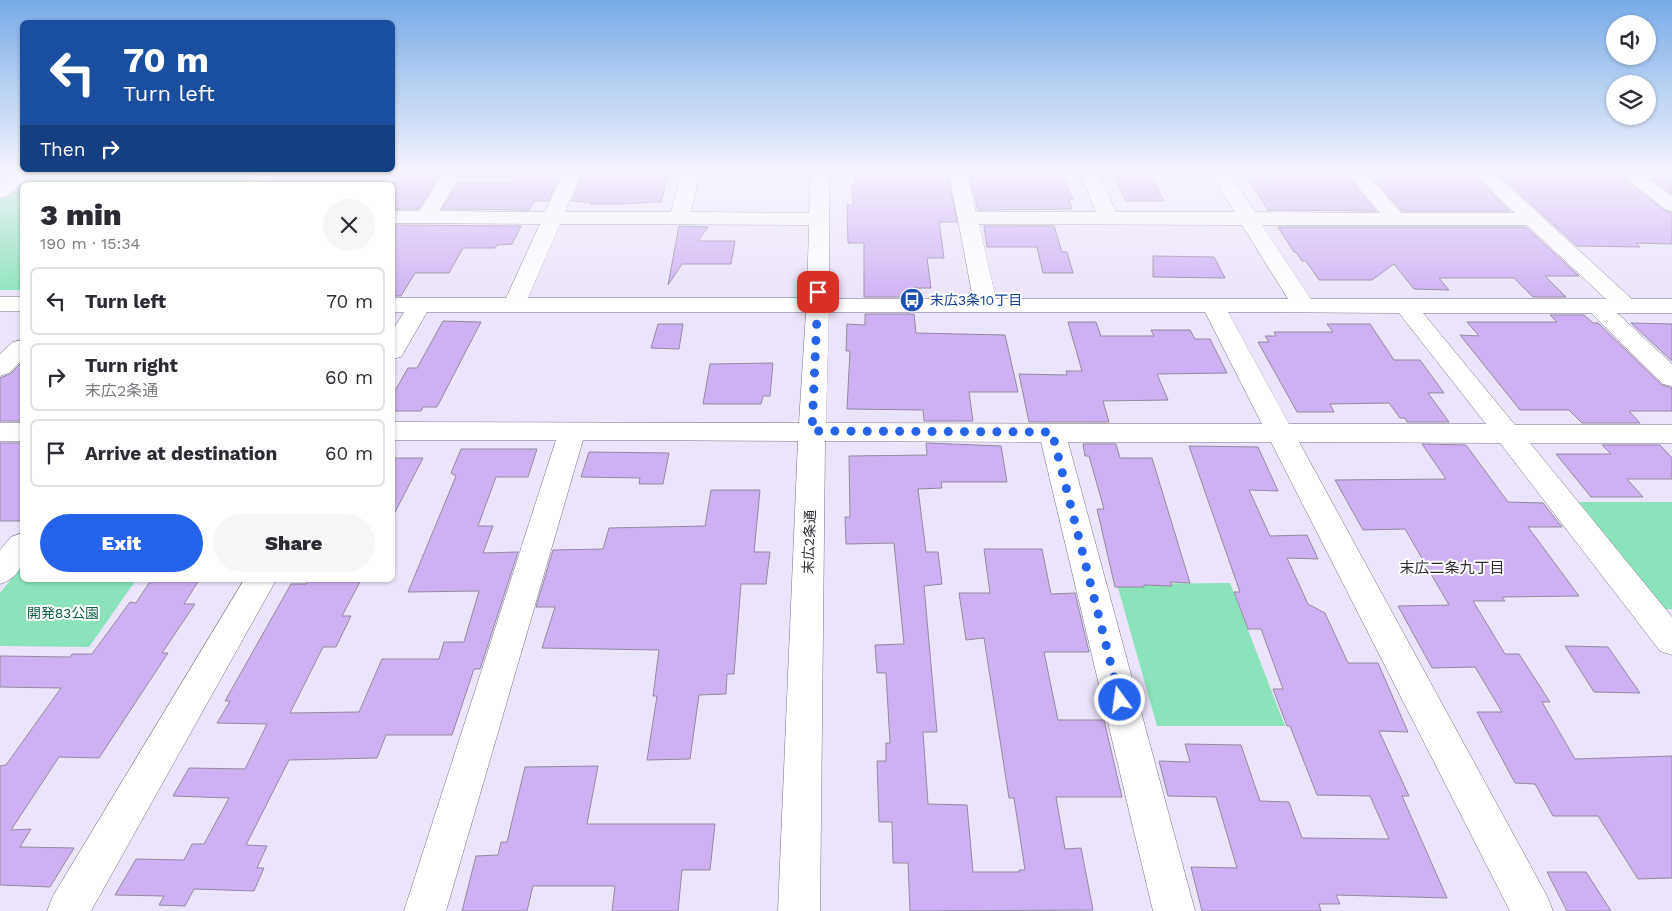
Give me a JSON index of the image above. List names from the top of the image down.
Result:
{
  "streets": {
    "street": ["末広2条通"]
  },
  "districts": ["末広二条九丁目"],
  "parks": ["開発83公園"],
  "places": {
    "bus stop": ["末広3条10丁目"]
  },
  "page": {
    "turn": ["70 m", "Turn left"],
    "then": "Then",
    "heading": ["3 min", "190 m · 15:34"],
    "list": [
      {
        "name": "Turn left",
        "value": "70 m"
      },
      {
        "name": "Turn right",
        "note": "末広2条通",
        "value": "60 m"
      },
      {
        "name": "Arrive at destination",
        "value": "60 m"
      }
    ],
    "buttons": ["Exit", "Share"]
  }
}
